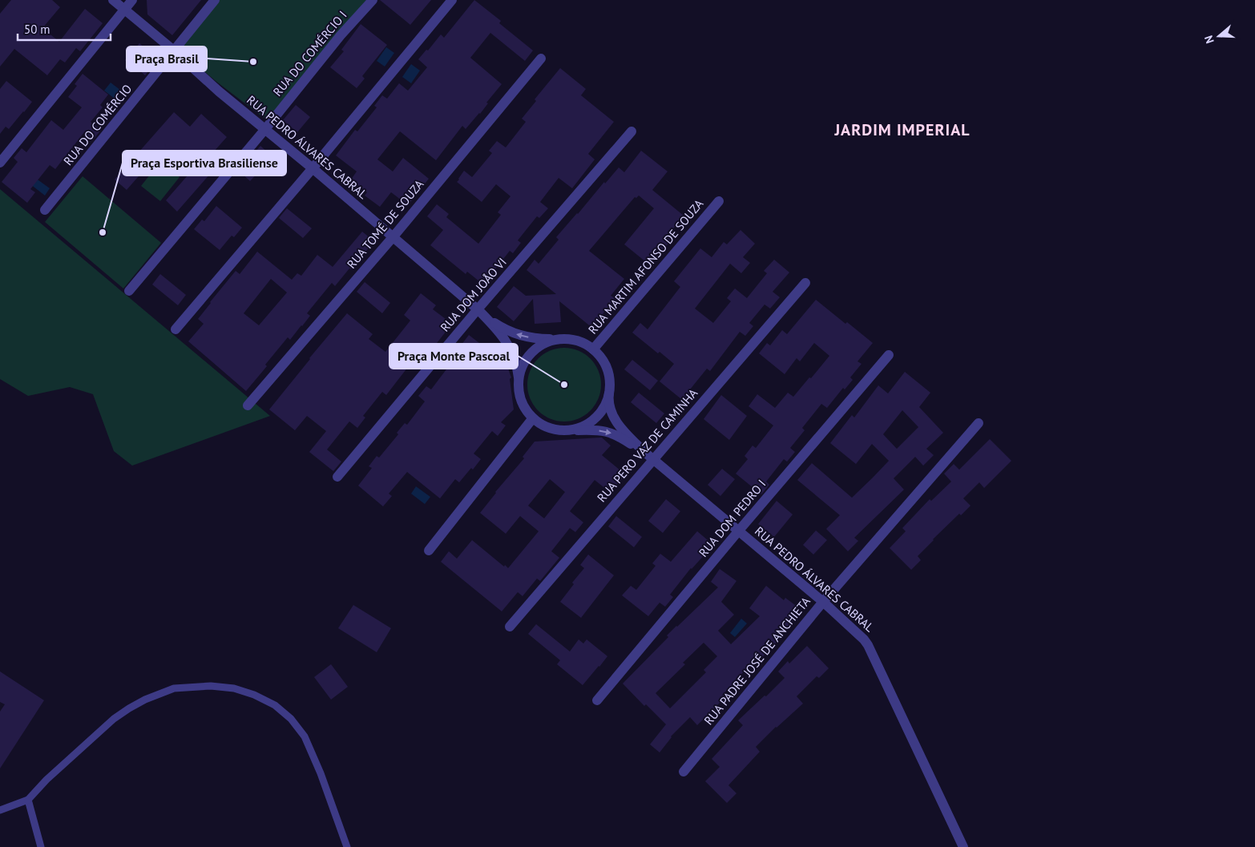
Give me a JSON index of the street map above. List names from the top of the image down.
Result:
{
  "streets": {
    "street": [
      "RUA DO COMÉRCIO I",
      "RUA DO COMÉRCIO",
      "RUA PEDRO ÁLVARES CABRAL",
      "RUA TOMÉ DE SOUZA",
      "RUA MARTIM AFONSO DE SOUZA",
      "RUA DOM JOÅO VI",
      "RUA PERO VAZ DE CAMINHA",
      "RUA DOM PEDRO I",
      "RUA PADRE JOSÉ DE ANCHIETA"
    ]
  },
  "crossings": [
    ["RUA DO COMÉRCIO I", "RUA PEDRO ÁLVARES CABRAL"],
    ["RUA DO COMÉRCIO", "RUA PEDRO ÁLVARES CABRAL"],
    ["RUA PEDRO ÁLVARES CABRAL", "RUA TOMÉ DE SOUZA"],
    ["RUA PEDRO ÁLVARES CABRAL", "RUA MARTIM AFONSO DE SOUZA"],
    ["RUA PEDRO ÁLVARES CABRAL", "RUA DOM JOÅO VI"],
    ["RUA PEDRO ÁLVARES CABRAL", "RUA PERO VAZ DE CAMINHA"],
    ["RUA PEDRO ÁLVARES CABRAL", "RUA DOM PEDRO I"],
    ["RUA PEDRO ÁLVARES CABRAL", "RUA PADRE JOSÉ DE ANCHIETA"]
  ],
  "districts": ["JARDIM IMPERIAL"],
  "places": ["Praça Brasil", "Praça Esportiva Brasiliense", "Praça Monte Pascoal"],
  "scale_bar": "50 m",
  "north": "left"
}
